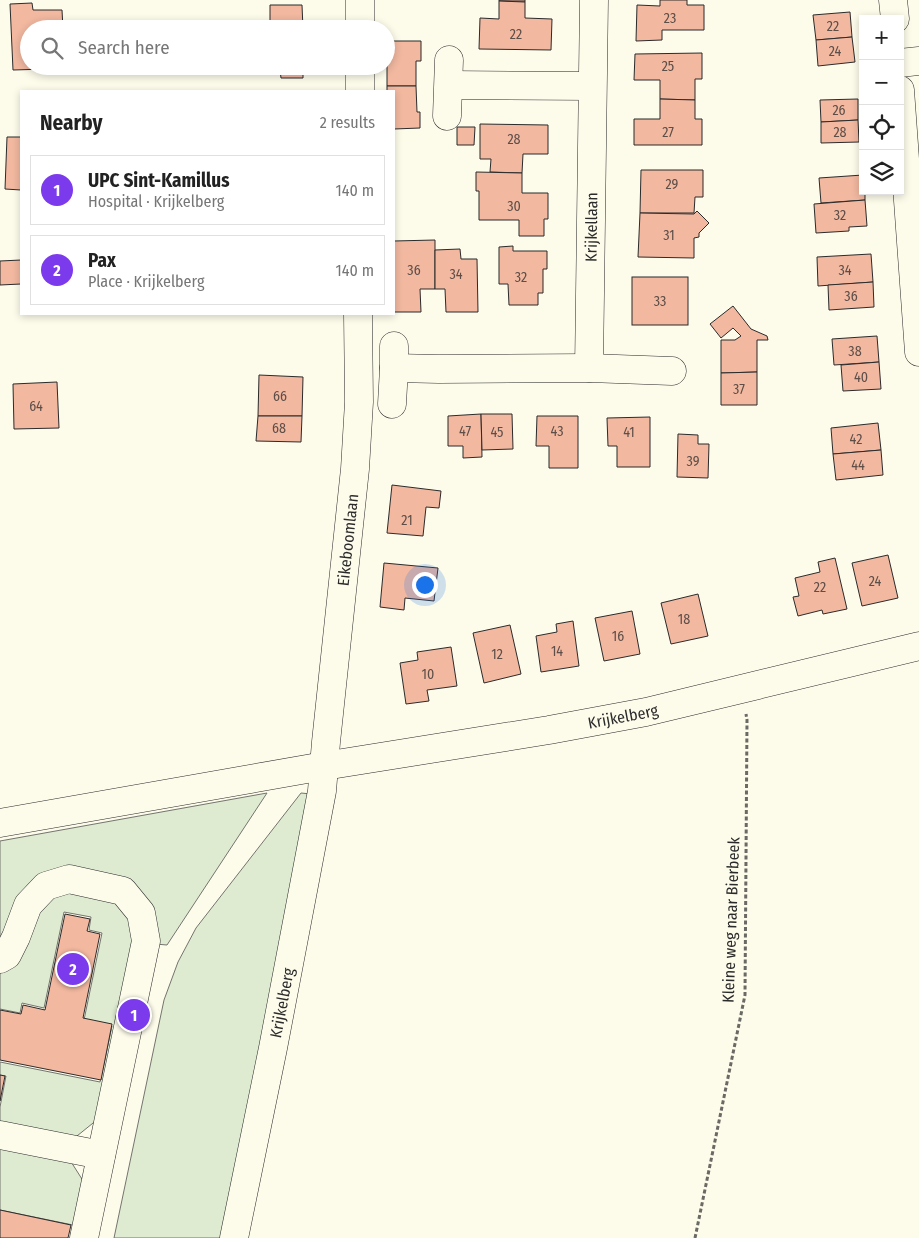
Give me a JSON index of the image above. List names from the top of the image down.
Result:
{
  "streets": {
    "street": ["Krijkellaan", "Eikeboomlaan", "Krijkelberg"],
    "path": ["Kleine weg naar Bierbeek"]
  },
  "crossings": [
    ["Eikeboomlaan", "Krijkelberg"],
    ["Krijkelberg", "Kleine weg naar Bierbeek"]
  ],
  "house_numbers": [
    "23",
    "22",
    "22",
    "24",
    "25",
    "26",
    "27",
    "28",
    "28",
    "29",
    "30",
    "32",
    "31",
    "36",
    "34",
    "34",
    "32",
    "36",
    "33",
    "38",
    "40",
    "37",
    "66",
    "64",
    "68",
    "47",
    "43",
    "45",
    "41",
    "42",
    "39",
    "44",
    "21",
    "24",
    "22",
    "18",
    "16",
    "14",
    "12",
    "10"
  ],
  "page": {
    "map_buttons": ["+", "−"],
    "search": "Search here",
    "heading": ["Nearby", "2 results"],
    "list": [
      {
        "mark": "1",
        "name": "UPC Sint-Kamillus",
        "note": "Hospital · Krijkelberg",
        "value": "140 m"
      },
      {
        "mark": "2",
        "name": "Pax",
        "note": "Place · Krijkelberg",
        "value": "140 m"
      }
    ],
    "pins": ["2", "1"]
  }
}
